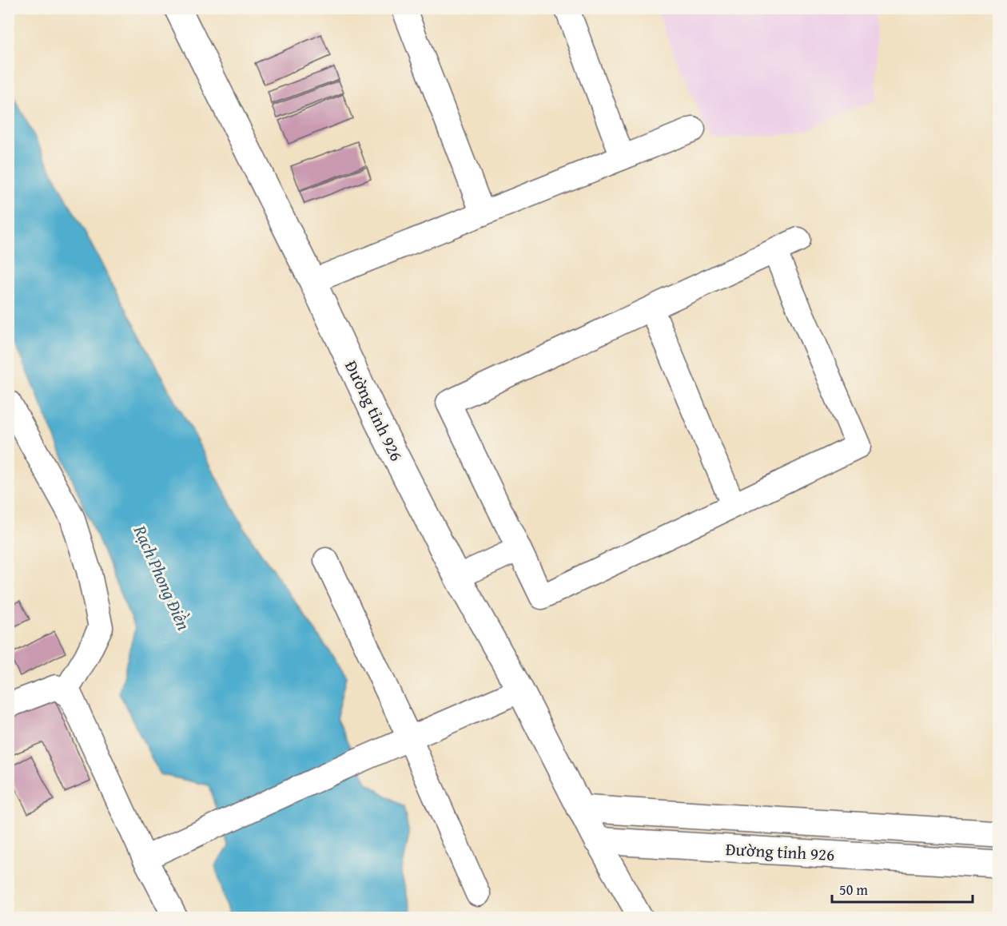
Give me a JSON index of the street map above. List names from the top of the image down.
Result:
{
  "streets": {
    "main road": ["Đường tỉnh 926"]
  },
  "water": ["Rạch Phong Điền"],
  "scale_bar": "50 m"
}
